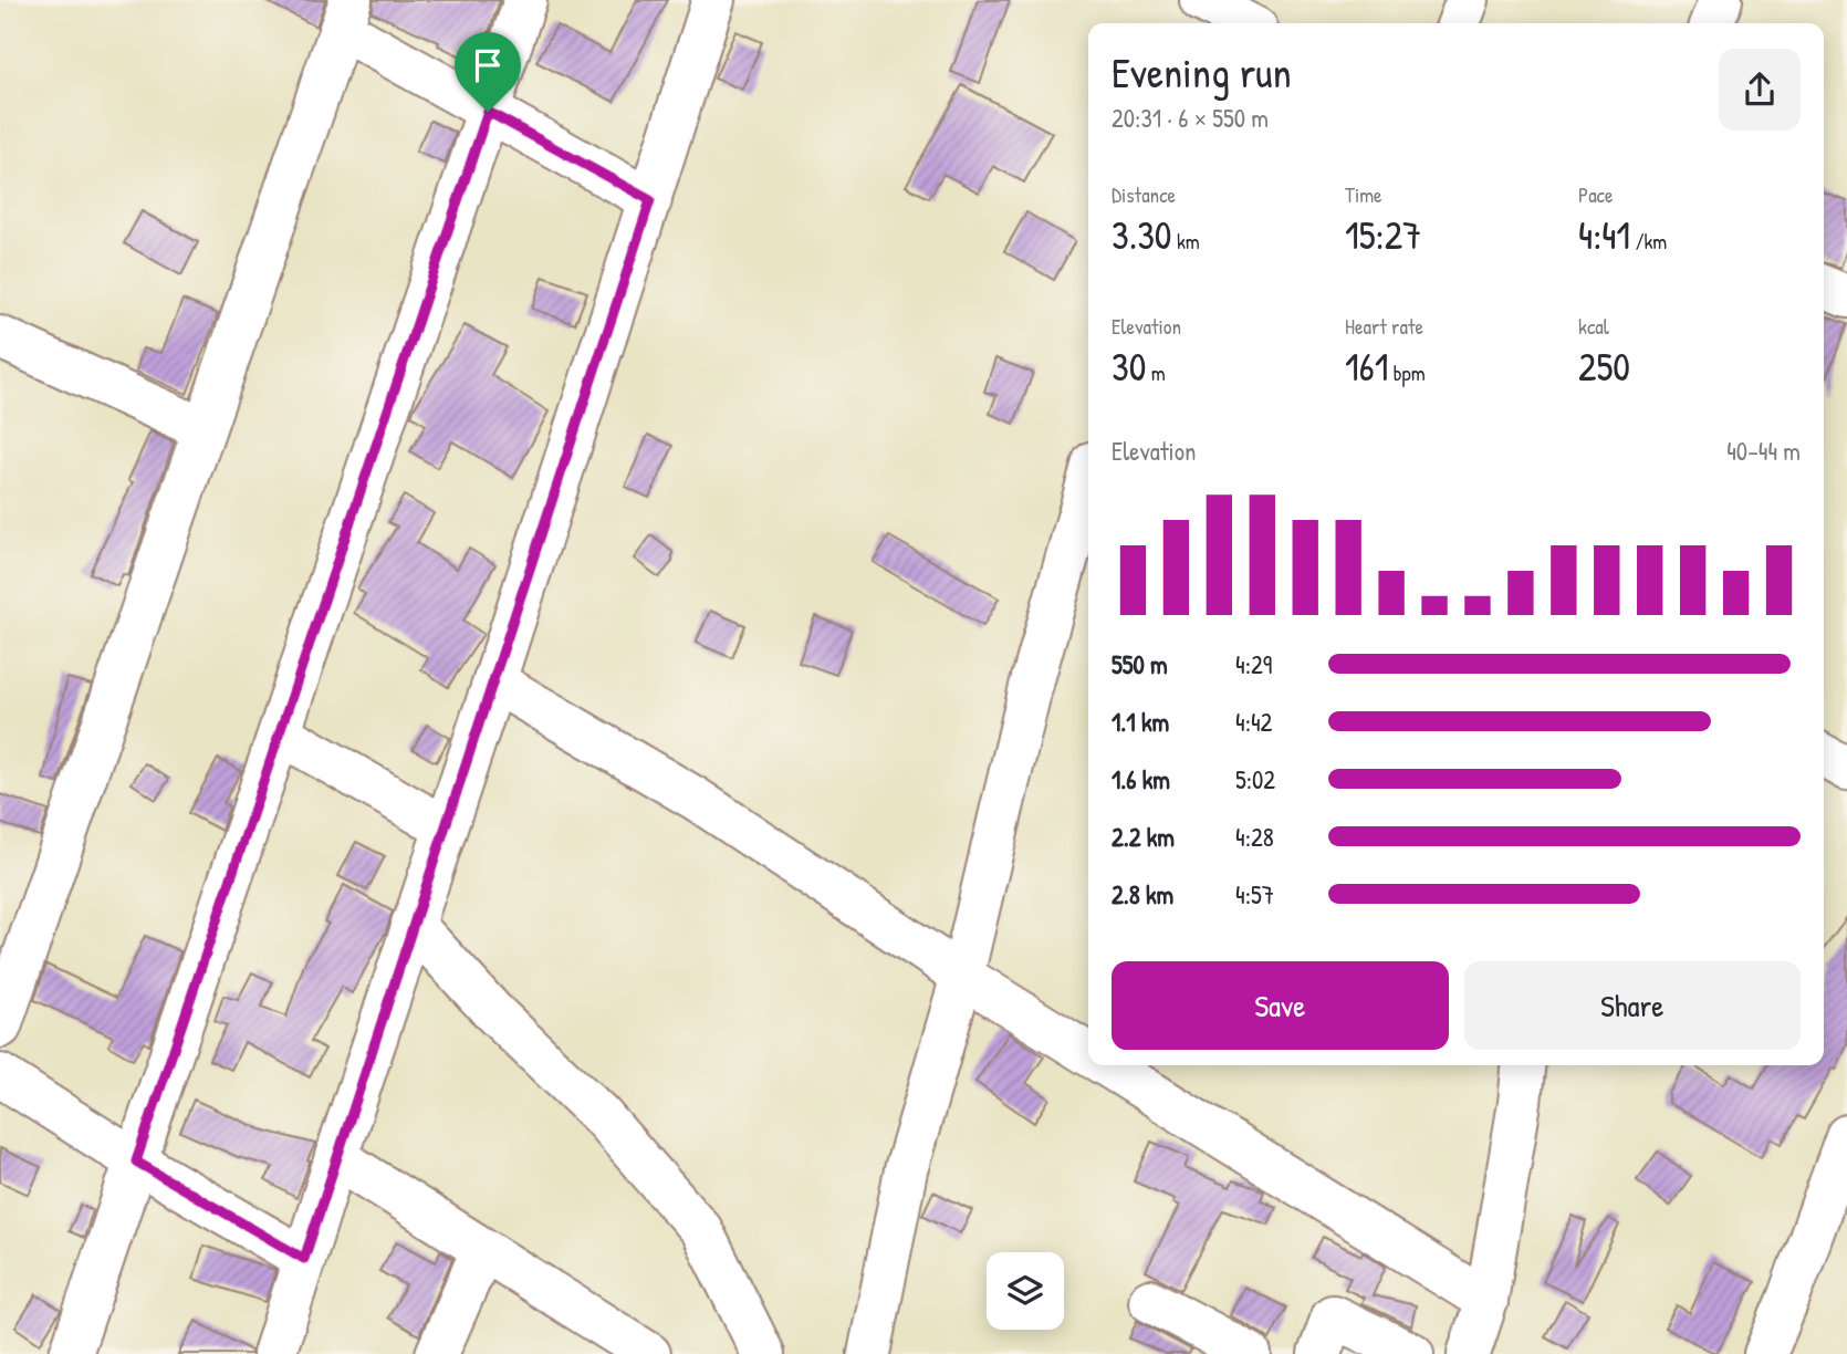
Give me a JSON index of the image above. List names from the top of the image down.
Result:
{
  "page": {
    "heading": ["Evening run", "20:31 · 6 × 550 m"],
    "stats": [
      ["Distance", "3.30 km"],
      ["Time", "15:27"],
      ["Pace", "4:41 /km"],
      ["Elevation", "30 m"],
      ["Heart rate", "161 bpm"],
      ["kcal", "250"]
    ],
    "chart": ["Elevation", "40–44 m"],
    "list": [
      {
        "name": "550 m",
        "note": "4:29"
      },
      {
        "name": "1.1 km",
        "note": "4:42"
      },
      {
        "name": "1.6 km",
        "note": "5:02"
      },
      {
        "name": "2.2 km",
        "note": "4:28"
      },
      {
        "name": "2.8 km",
        "note": "4:57"
      }
    ],
    "buttons": ["Save", "Share"]
  }
}
